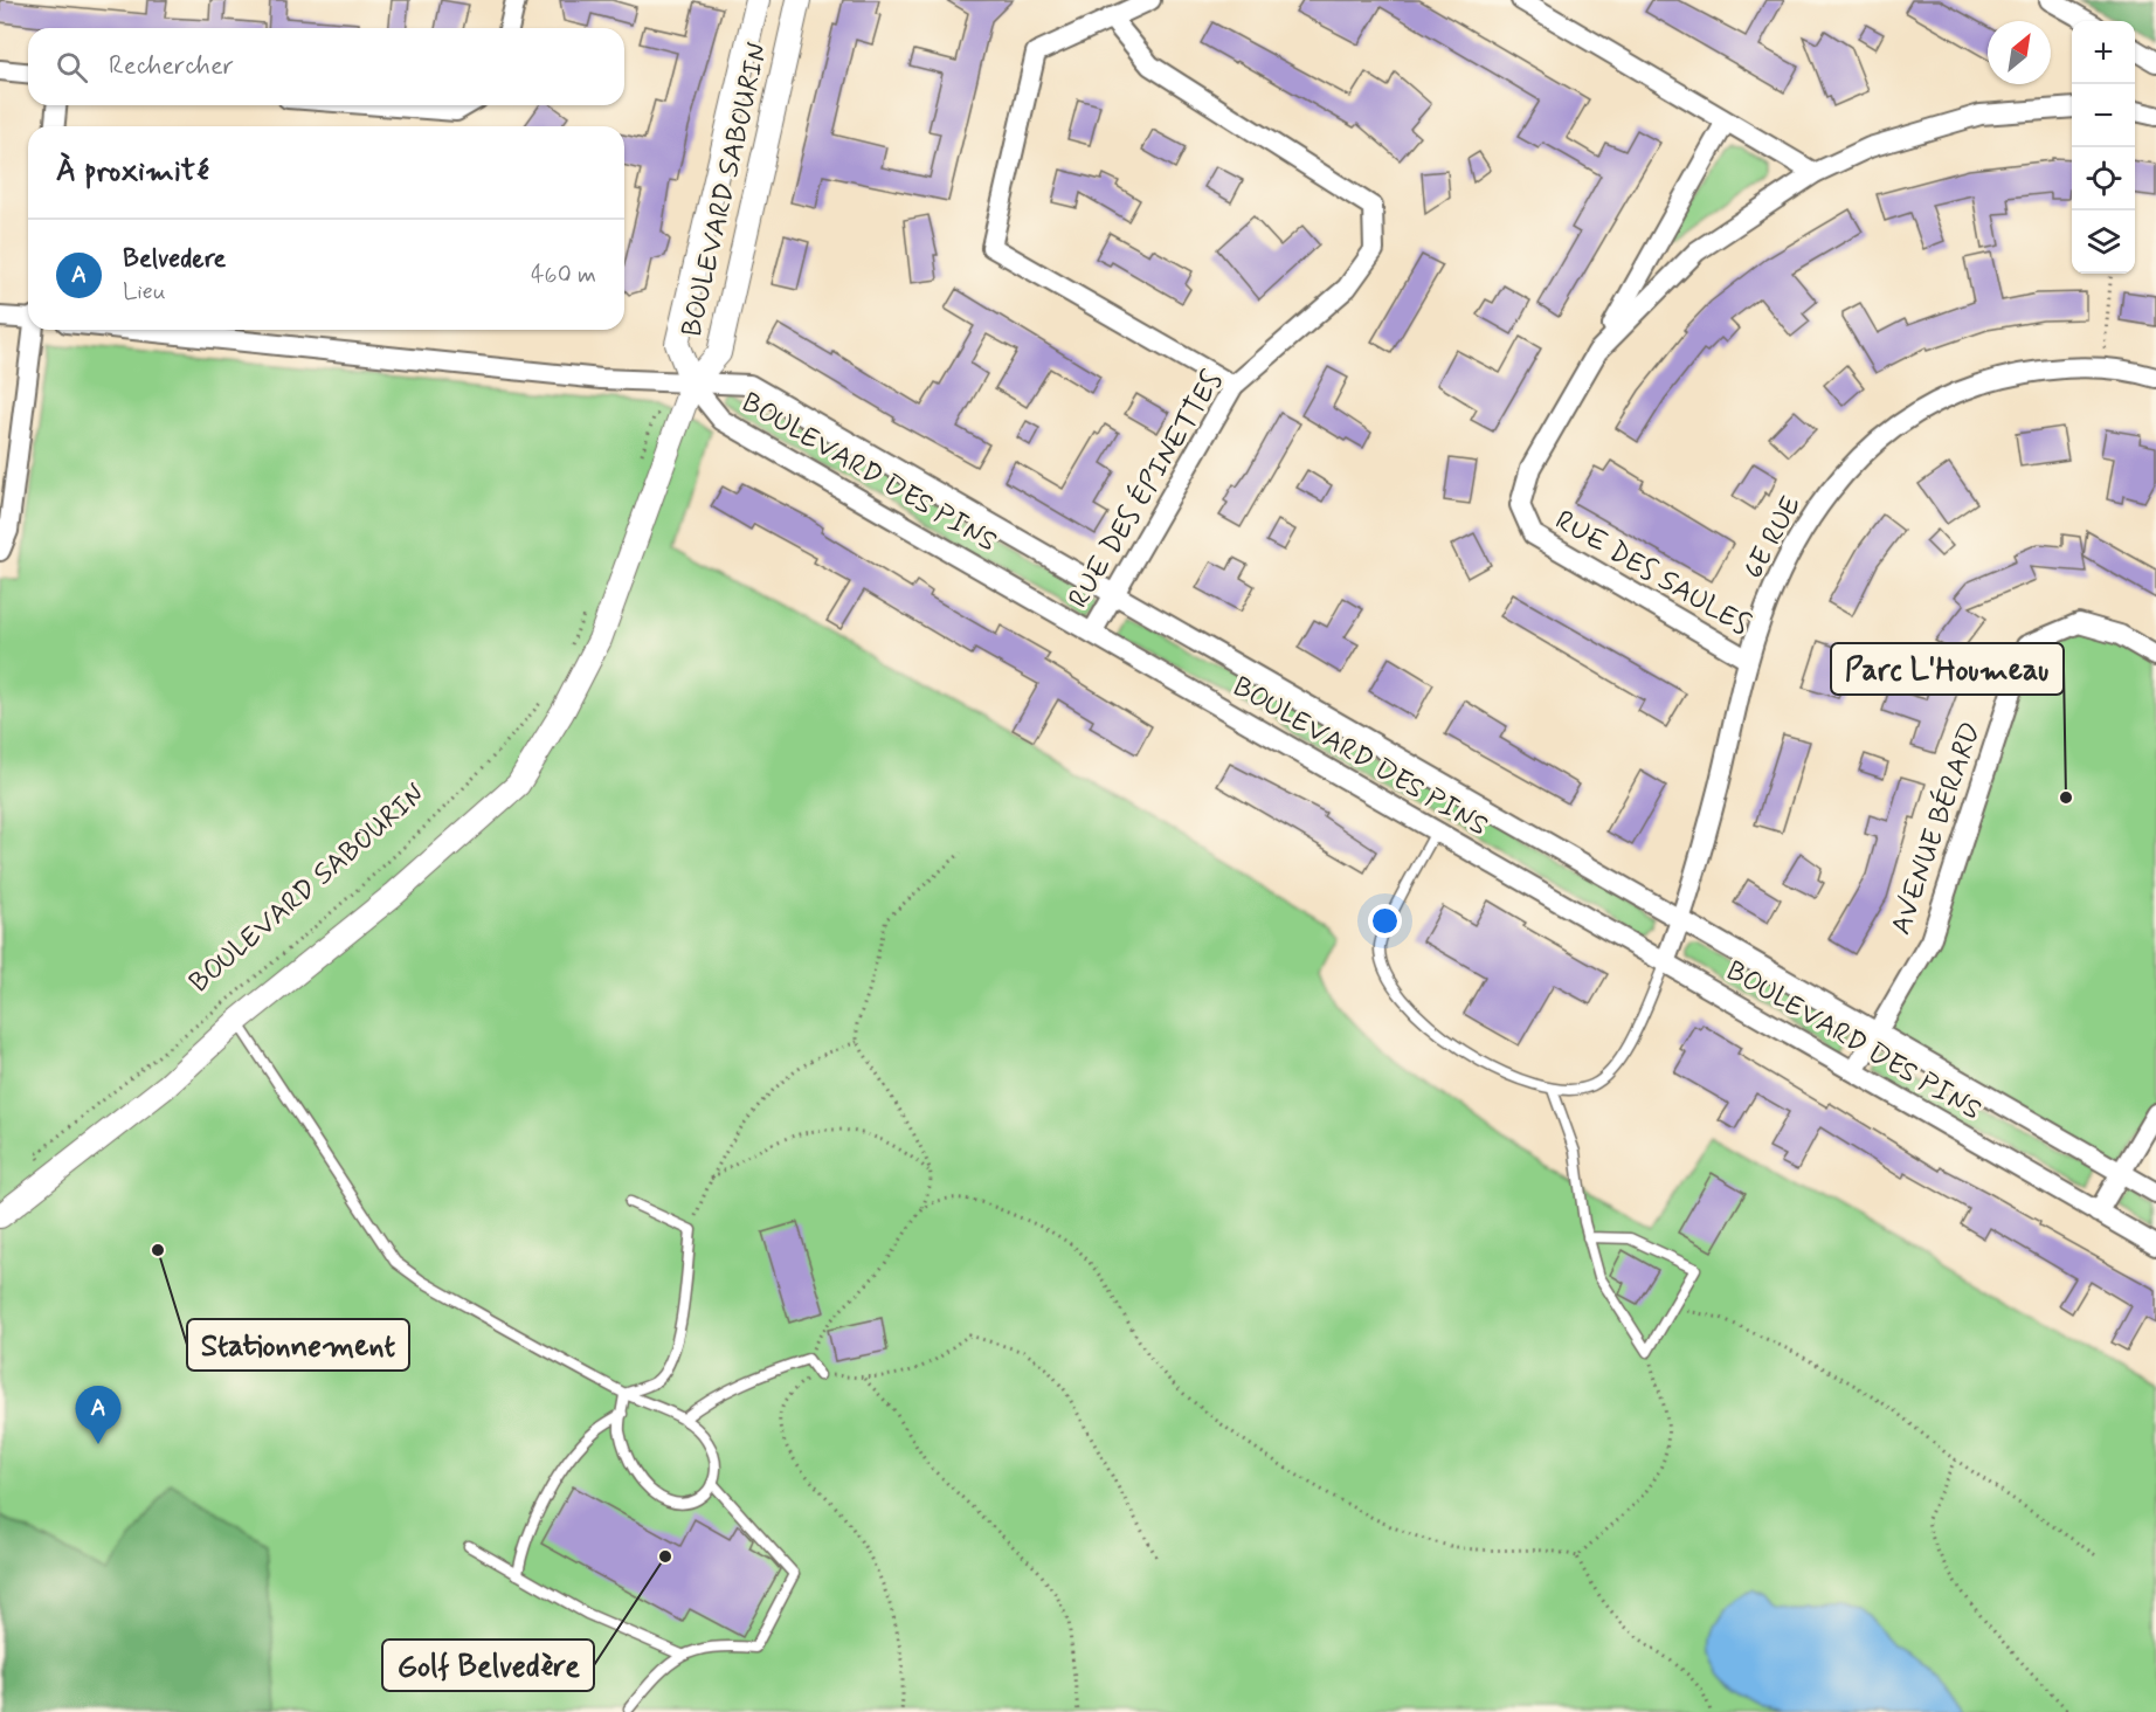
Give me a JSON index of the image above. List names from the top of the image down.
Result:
{
  "streets": {
    "street": [
      "BOULEVARD SABOURIN",
      "BOULEVARD DES PINS",
      "RUE DES ÉPINETTES",
      "6E RUE",
      "RUE DES SAULES",
      "AVENUE BÉRARD"
    ]
  },
  "crossings": [
    ["BOULEVARD SABOURIN", "BOULEVARD DES PINS"],
    ["BOULEVARD DES PINS", "RUE DES ÉPINETTES"],
    ["BOULEVARD DES PINS", "6E RUE"],
    ["BOULEVARD DES PINS", "AVENUE BÉRARD"],
    ["6E RUE", "RUE DES SAULES"]
  ],
  "places": ["Parc L'Houmeau", "Stationnement", "Golf Belvedère"],
  "north": "top right",
  "page": {
    "map_buttons": ["+", "−"],
    "search": "Rechercher",
    "heading": "À proximité",
    "list": [
      {
        "mark": "A",
        "name": "Belvedere",
        "note": "Lieu",
        "value": "460 m"
      }
    ],
    "pins": "A"
  }
}
